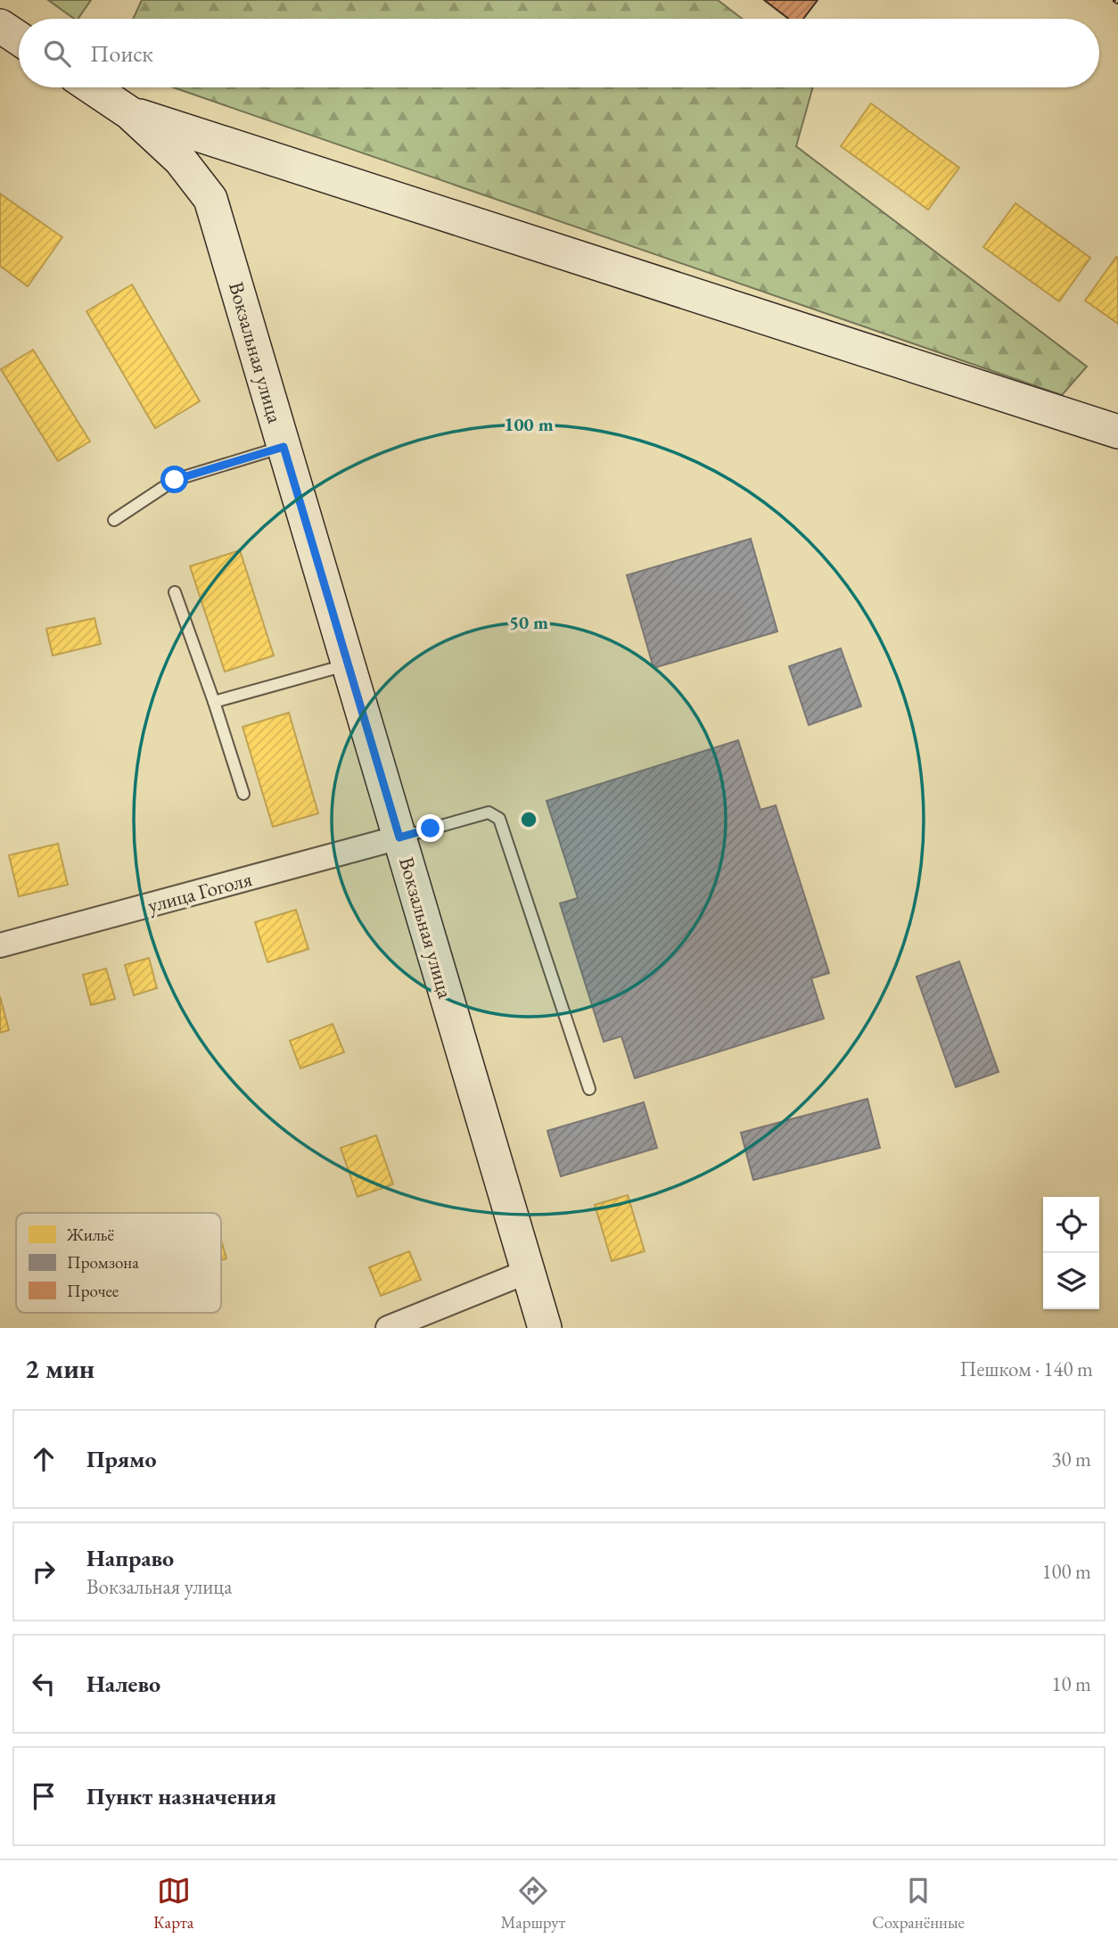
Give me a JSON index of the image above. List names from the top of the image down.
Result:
{
  "streets": {
    "street": ["Вокзальная улица", "улица Гоголя"]
  },
  "crossings": [
    ["Вокзальная улица", "улица Гоголя"]
  ],
  "legend": ["Жильё", "Промзона", "Прочее"],
  "page": {
    "search": "Поиск",
    "heading": ["2 мин", "Пешком · 140 m"],
    "list": [
      ["Прямо", "30 m"],
      ["Направо", "Вокзальная улица", "100 m"],
      ["Налево", "10 m"],
      "Пункт назначения"
    ],
    "nav": ["Карта", "Маршрут", "Сохранённые"]
  },
  "rings": ["100 m", "50 m"]
}
